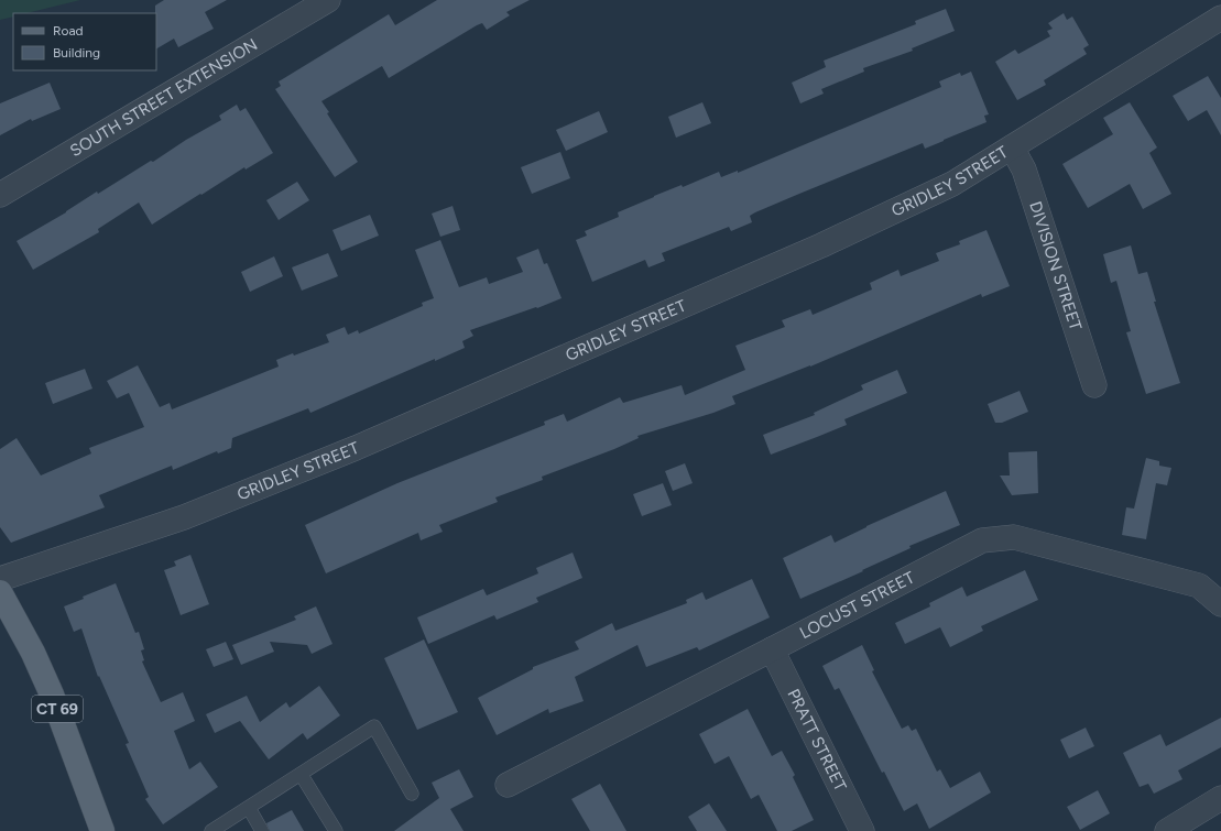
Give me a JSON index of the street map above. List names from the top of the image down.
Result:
{
  "streets": {
    "main road": ["CT 69"],
    "street": [
      "SOUTH STREET EXTENSION",
      "GRIDLEY STREET",
      "DIVISION STREET",
      "LOCUST STREET",
      "PRATT STREET"
    ]
  },
  "crossings": [
    ["GRIDLEY STREET", "DIVISION STREET"],
    ["LOCUST STREET", "PRATT STREET"]
  ],
  "legend": ["Road", "Building"]
}
